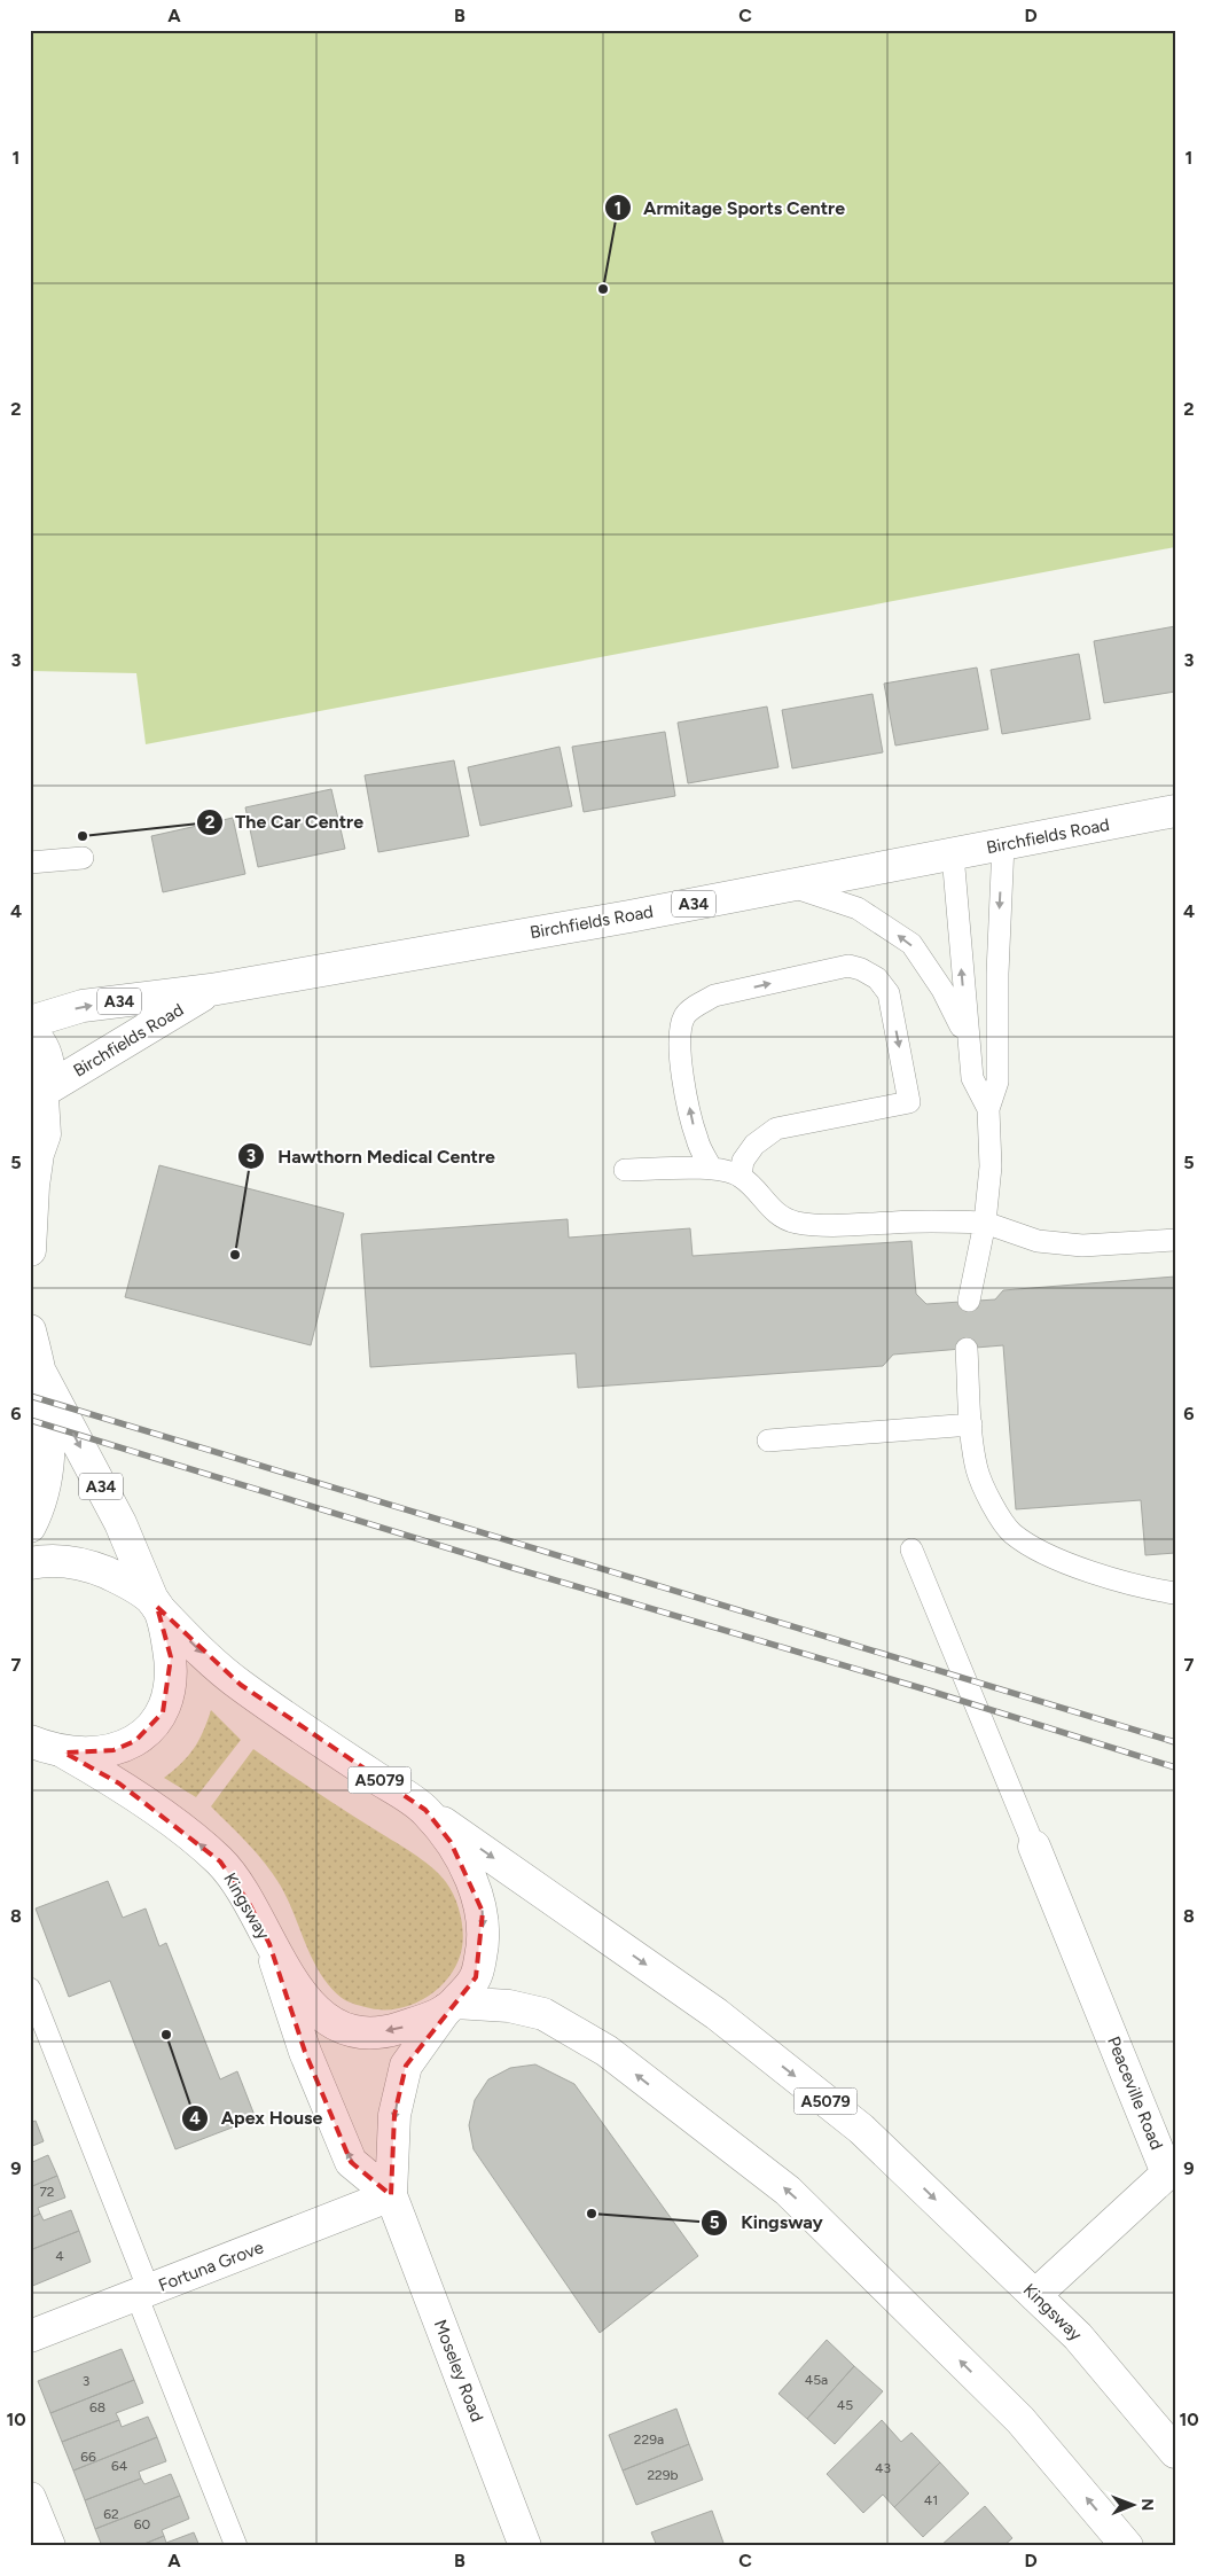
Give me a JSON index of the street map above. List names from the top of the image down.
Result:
{
  "streets": {
    "main road": [
      "Birchfields Road",
      "A34",
      "A5079",
      "Kingsway",
      "Peaceville Road",
      "Fortuna Grove",
      "Moseley Road"
    ]
  },
  "crossings": [
    ["A34", "Kingsway"],
    ["Kingsway", "Peaceville Road"],
    ["Kingsway", "Moseley Road"],
    ["Fortuna Grove", "Moseley Road"]
  ],
  "places": [
    "Armitage Sports Centre",
    "The Car Centre",
    "Hawthorn Medical Centre",
    "Apex House",
    "Kingsway"
  ],
  "house_numbers": [
    "72",
    "4",
    "45a",
    "3",
    "45",
    "68",
    "229a",
    "66",
    "64",
    "43",
    "229b",
    "41",
    "62",
    "60"
  ],
  "north": "right",
  "grid": {
    "columns": [
      "A",
      "B",
      "C",
      "D"
    ],
    "rows": [
      "1",
      "2",
      "3",
      "4",
      "5",
      "6",
      "7",
      "8",
      "9",
      "10"
    ]
  }
}
